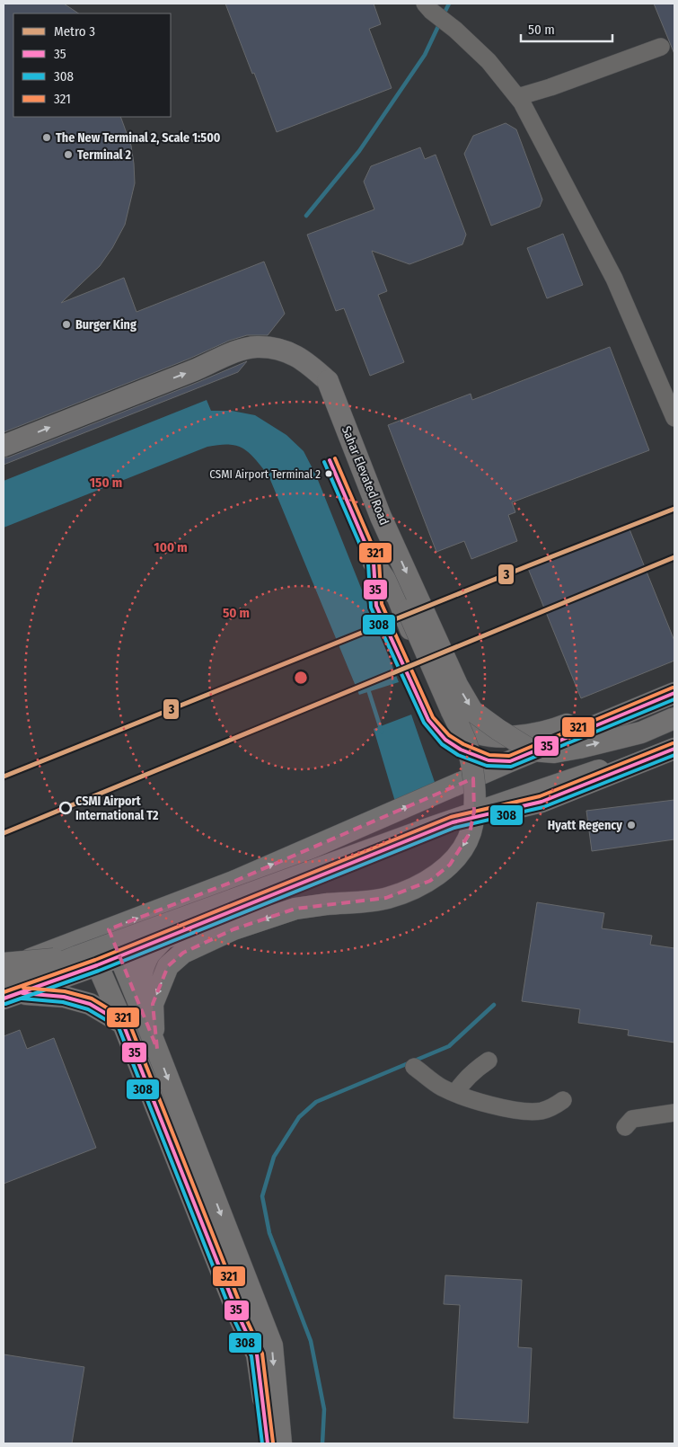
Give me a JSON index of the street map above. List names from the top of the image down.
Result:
{
  "streets": {
    "main road": ["Sahar Elevated Road"]
  },
  "places": [
    "The New Terminal 2, Scale 1:500",
    "Terminal 2",
    "Burger King",
    "CSMI Airport Terminal 2",
    "CSMI Airport International T2",
    "Hyatt Regency"
  ],
  "lines": [
    "transit line 321",
    "transit line 35",
    "transit line 308",
    "metro line 3"
  ],
  "legend": [
    "Metro 3",
    "35",
    "308",
    "321"
  ],
  "scale_bar": "50 m",
  "rings": ["150 m", "100 m", "50 m"]
}
